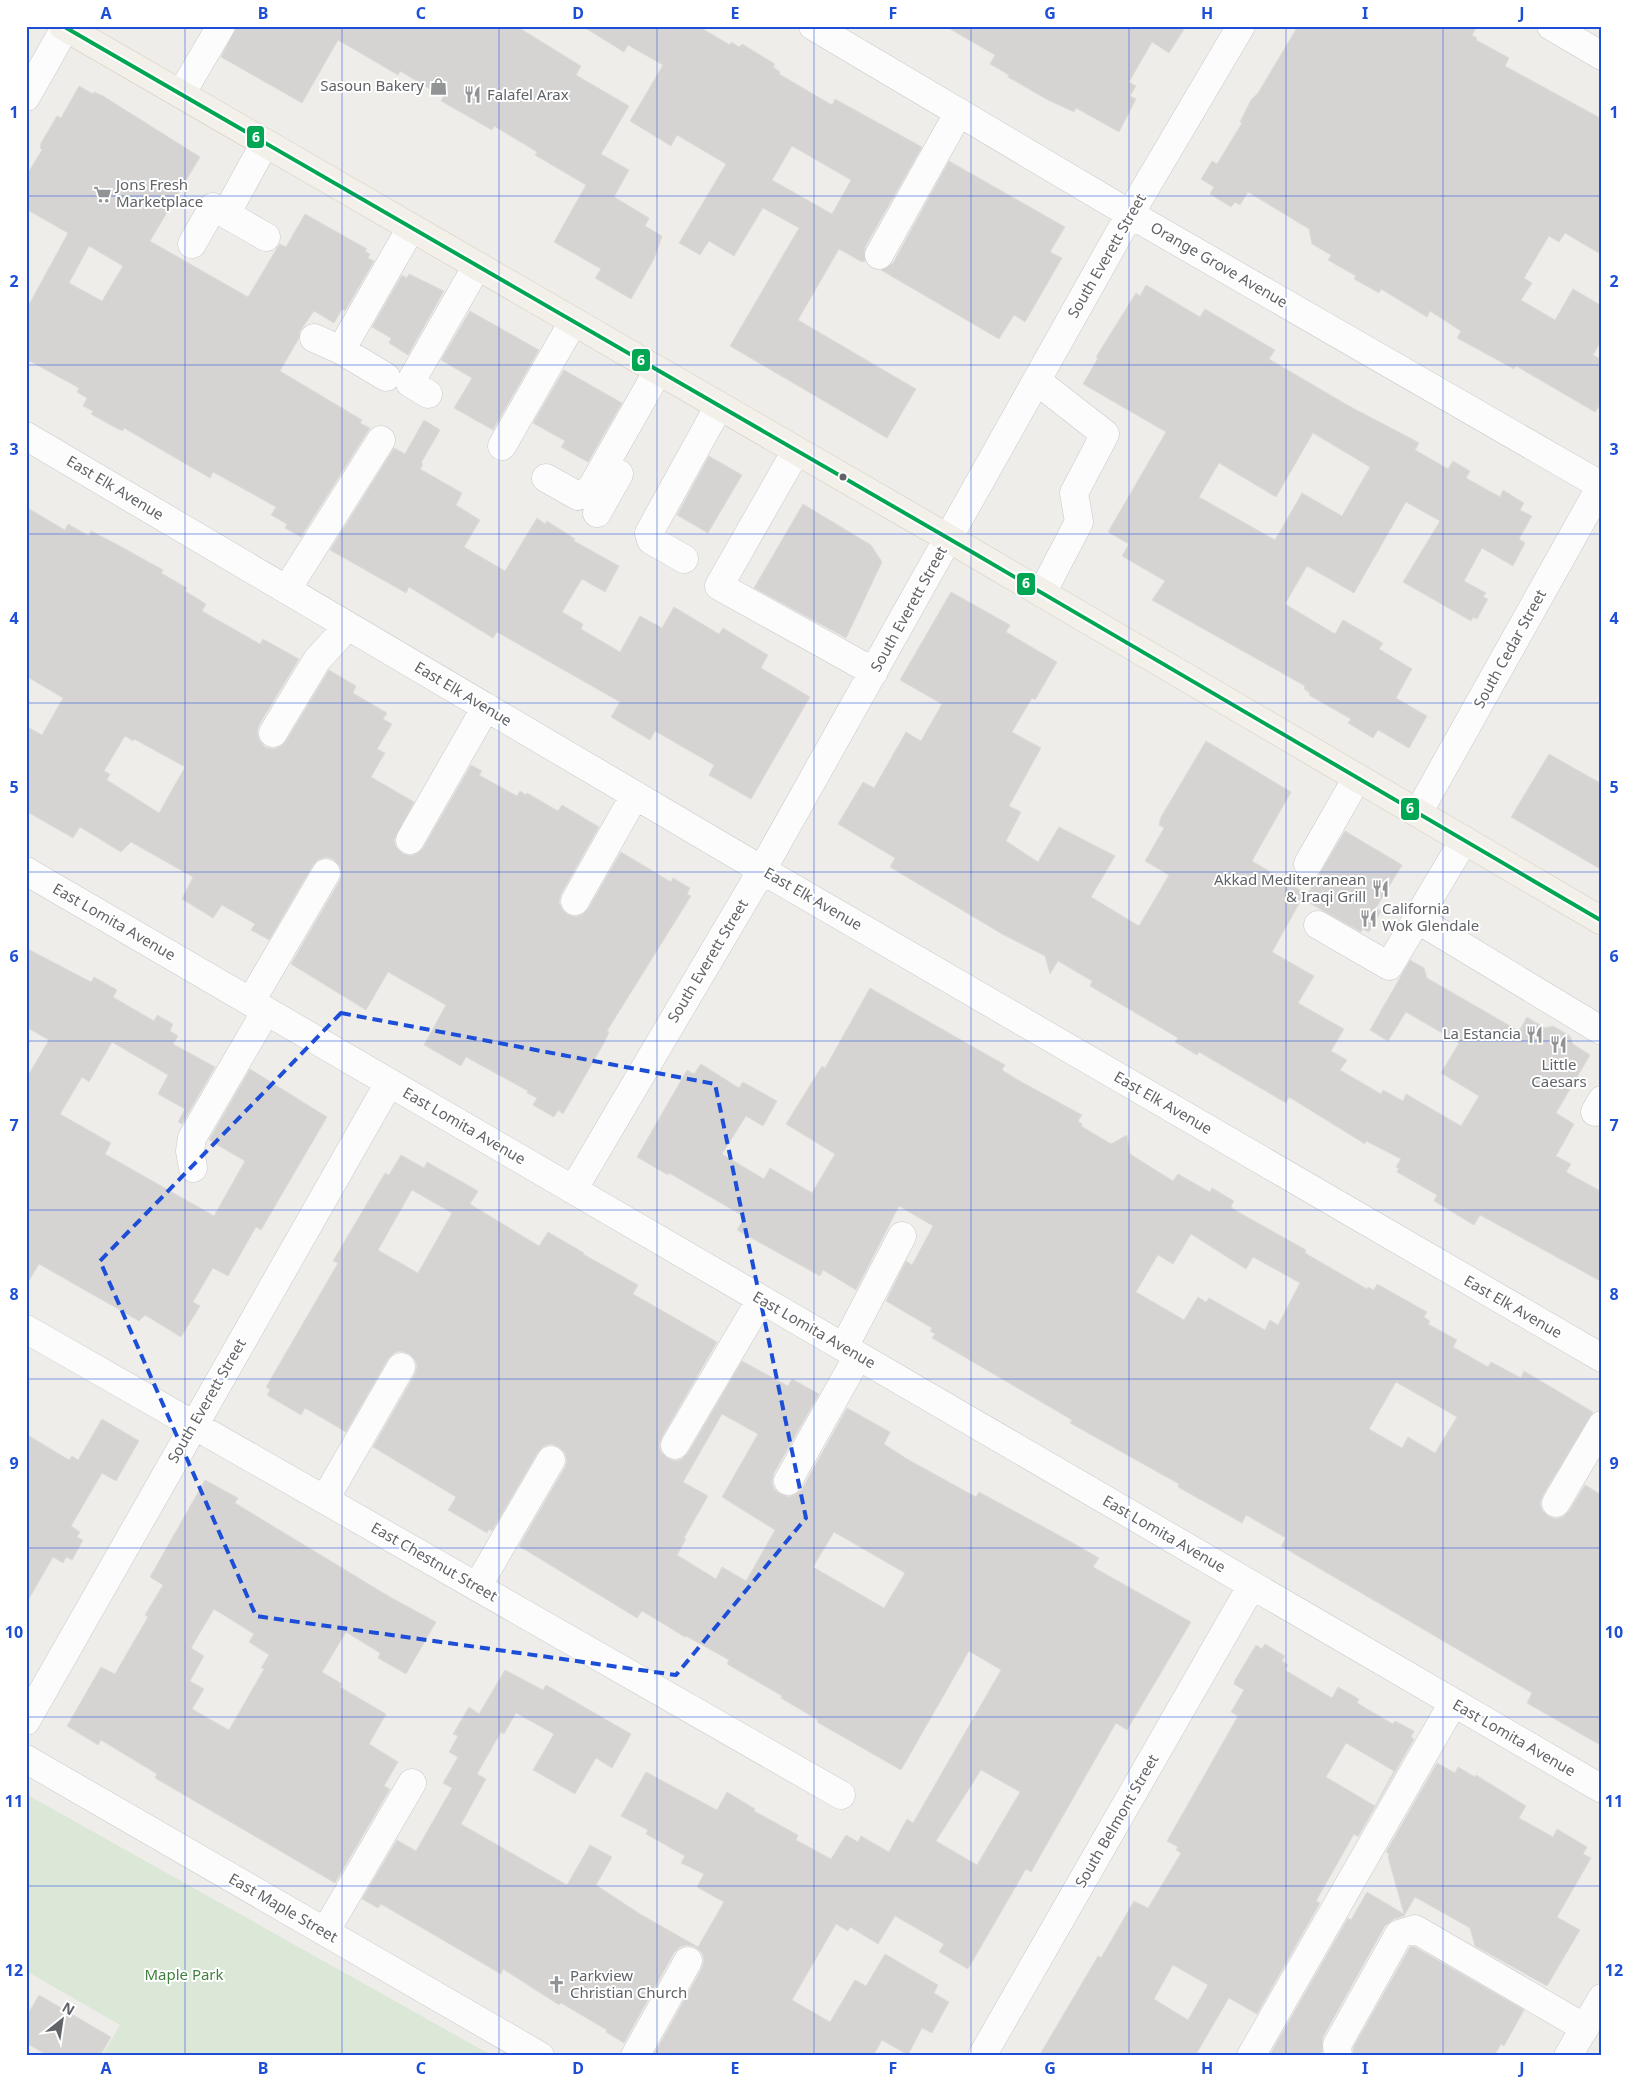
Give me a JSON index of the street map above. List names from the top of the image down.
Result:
{
  "streets": {
    "street": [
      "South Everett Street",
      "Orange Grove Avenue",
      "East Elk Avenue",
      "South Cedar Street",
      "East Lomita Avenue",
      "East Chestnut Street",
      "South Belmont Street",
      "East Maple Street"
    ]
  },
  "crossings": [
    ["South Everett Street", "Orange Grove Avenue"],
    ["South Everett Street", "East Elk Avenue"],
    ["South Everett Street", "East Lomita Avenue"],
    ["South Everett Street", "East Chestnut Street"],
    ["Orange Grove Avenue", "South Cedar Street"],
    ["East Lomita Avenue", "South Belmont Street"]
  ],
  "parks": ["Maple Park"],
  "places": {
    "shop": ["Sasoun Bakery"],
    "restaurant": [
      "Falafel Arax",
      "Akkad Mediterranean & Iraqi Grill",
      "California Wok Glendale",
      "La Estancia",
      "Little Caesars"
    ],
    "supermarket": ["Jons Fresh Marketplace"],
    "church": ["Parkview Christian Church"]
  },
  "lines": ["transit line 6"],
  "north": "top right",
  "grid": {
    "columns": [
      "A",
      "B",
      "C",
      "D",
      "E",
      "F",
      "G",
      "H",
      "I",
      "J"
    ],
    "rows": [
      "1",
      "2",
      "3",
      "4",
      "5",
      "6",
      "7",
      "8",
      "9",
      "10",
      "11",
      "12"
    ]
  }
}
